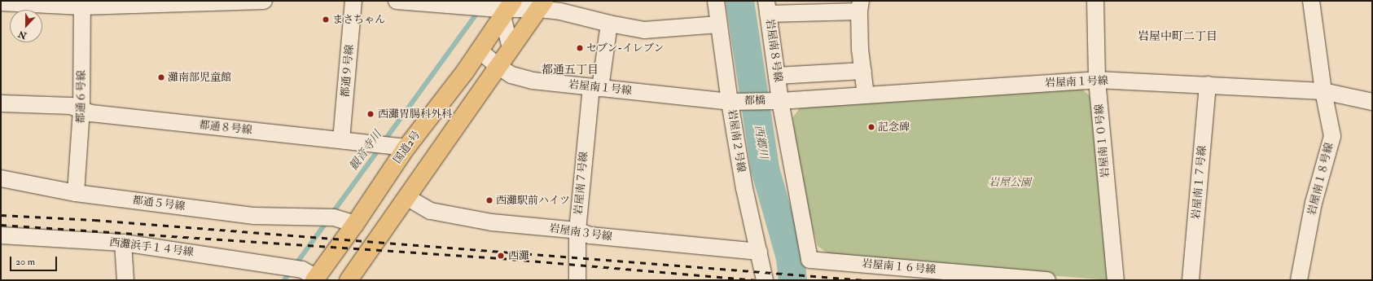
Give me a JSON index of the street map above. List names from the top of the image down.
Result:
{
  "streets": {
    "highway": ["国道2号"],
    "street": [
      "岩屋南８号線",
      "都通９号線",
      "岩屋南１号線",
      "都通６号線",
      "都橋",
      "都通８号線",
      "岩屋南２号線",
      "岩屋南１０号線",
      "岩屋南１８号線",
      "岩屋南１７号線",
      "岩屋南７号線",
      "都通５号線",
      "岩屋南３号線",
      "西灘浜手１４号線",
      "岩屋南１６号線"
    ]
  },
  "crossings": [
    ["岩屋南８号線", "岩屋南１号線"],
    ["岩屋南８号線", "都橋"],
    ["岩屋南８号線", "岩屋南１６号線"],
    ["都通９号線", "都通８号線"],
    ["岩屋南１号線", "都橋"],
    ["岩屋南１号線", "岩屋南２号線"],
    ["岩屋南１号線", "岩屋南１０号線"],
    ["岩屋南１号線", "国道2号"],
    ["岩屋南１号線", "岩屋南１８号線"],
    ["岩屋南１号線", "岩屋南１７号線"],
    ["岩屋南１号線", "岩屋南７号線"],
    ["都通６号線", "都通８号線"],
    ["都通６号線", "都通５号線"],
    ["都橋", "岩屋南２号線"],
    ["都通８号線", "国道2号"],
    ["岩屋南２号線", "岩屋南３号線"],
    ["国道2号", "都通５号線"],
    ["国道2号", "西灘浜手１４号線"],
    ["岩屋南７号線", "岩屋南３号線"]
  ],
  "districts": ["岩屋中町二丁目", "都通五丁目"],
  "water": ["西郷川", "観音寺川"],
  "parks": ["岩屋公園"],
  "places": [
    "まさちゃん",
    "セブン-イレブン",
    "灘南部児童館",
    "西灘胃腸科外科",
    "記念碑",
    "西灘駅前ハイツ",
    "西灘"
  ],
  "scale_bar": "20 m",
  "north": "bottom"
}
